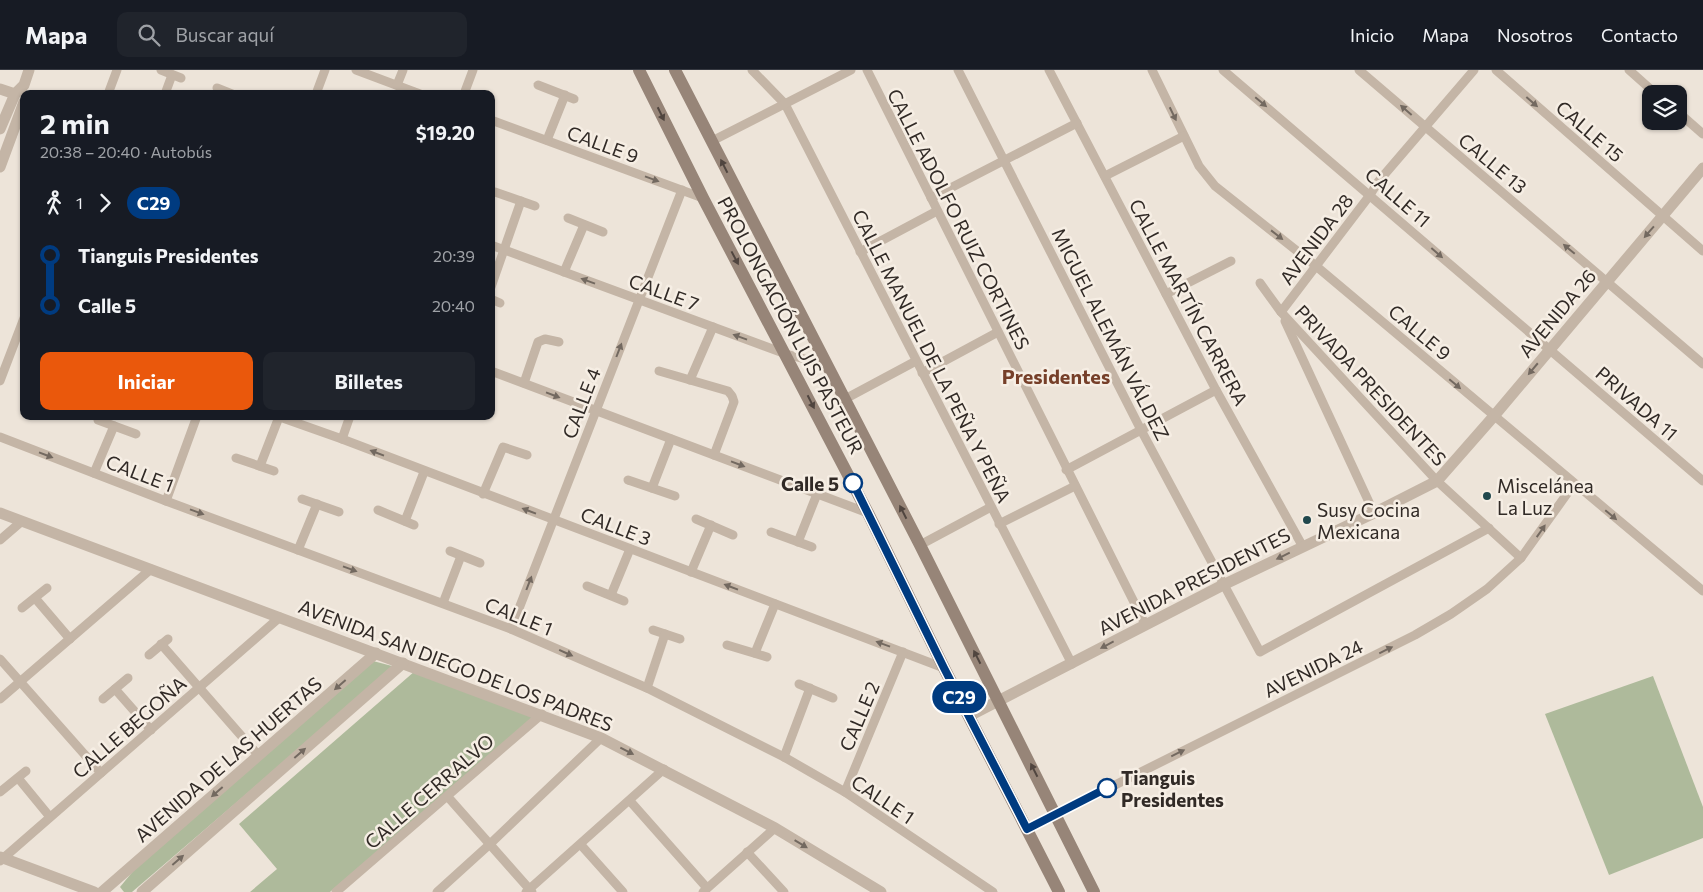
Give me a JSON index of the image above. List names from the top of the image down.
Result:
{
  "streets": {
    "main road": ["PROLONGACIÓN LUIS PASTEUR"],
    "street": [
      "CALLE 15",
      "CALLE 9",
      "CALLE 13",
      "CALLE 11",
      "CALLE ADOLFO RUIZ CORTINES",
      "AVENIDA 28",
      "CALLE 7",
      "CALLE MARTÍN CARRERA",
      "AVENIDA 26",
      "MIGUEL ALEMÁN VÁLDEZ",
      "CALLE MANUEL DE LA PEÑA Y PEÑA",
      "PRIVADA PRESIDENTES",
      "CALLE 4",
      "PRIVADA 11",
      "CALLE 1",
      "CALLE 3",
      "AVENIDA PRESIDENTES",
      "AVENIDA SAN DIEGO DE LOS PADRES",
      "AVENIDA 24",
      "CALLE 2",
      "CALLE BEGOÑA",
      "AVENIDA DE LAS HUERTAS",
      "CALLE CERRALVO"
    ]
  },
  "crossings": [
    ["CALLE 15", "AVENIDA 26"],
    ["CALLE 9", "AVENIDA 28"],
    ["CALLE 9", "AVENIDA 26"],
    ["CALLE 9", "PROLONGACIÓN LUIS PASTEUR"],
    ["CALLE 9", "CALLE 4"],
    ["CALLE 9", "AVENIDA 24"],
    ["CALLE 13", "AVENIDA 28"],
    ["CALLE 13", "AVENIDA 26"],
    ["CALLE 11", "AVENIDA 28"],
    ["CALLE 11", "AVENIDA 26"],
    ["CALLE 11", "PRIVADA 11"],
    ["CALLE ADOLFO RUIZ CORTINES", "AVENIDA PRESIDENTES"],
    ["AVENIDA 28", "PRIVADA PRESIDENTES"],
    ["CALLE 7", "PROLONGACIÓN LUIS PASTEUR"],
    ["CALLE 7", "CALLE 4"],
    ["CALLE MARTÍN CARRERA", "AVENIDA PRESIDENTES"],
    ["AVENIDA 26", "PRIVADA PRESIDENTES"],
    ["AVENIDA 26", "PRIVADA 11"],
    ["AVENIDA 26", "AVENIDA PRESIDENTES"],
    ["PROLONGACIÓN LUIS PASTEUR", "CALLE 3"],
    ["PROLONGACIÓN LUIS PASTEUR", "AVENIDA PRESIDENTES"],
    ["PROLONGACIÓN LUIS PASTEUR", "AVENIDA 24"],
    ["MIGUEL ALEMÁN VÁLDEZ", "AVENIDA PRESIDENTES"],
    ["CALLE MANUEL DE LA PEÑA Y PEÑA", "AVENIDA PRESIDENTES"],
    ["PRIVADA PRESIDENTES", "AVENIDA PRESIDENTES"],
    ["CALLE 4", "CALLE 1"],
    ["CALLE 4", "CALLE 3"],
    ["CALLE 1", "CALLE 2"],
    ["CALLE 3", "CALLE 2"],
    ["AVENIDA SAN DIEGO DE LOS PADRES", "CALLE BEGOÑA"],
    ["AVENIDA SAN DIEGO DE LOS PADRES", "AVENIDA DE LAS HUERTAS"],
    ["AVENIDA SAN DIEGO DE LOS PADRES", "CALLE CERRALVO"]
  ],
  "one_way": [
    "CALLE 15",
    "CALLE 9",
    "CALLE 13",
    "CALLE 11",
    "CALLE 7",
    "AVENIDA 26",
    "AVENIDA 24"
  ],
  "districts": ["Presidentes"],
  "places": [
    "Calle 5",
    "Miscelánea La Luz",
    "Susy Cocina Mexicana",
    "Tianguis Presidentes"
  ],
  "lines": ["bus line C29"],
  "page": {
    "header": "Mapa",
    "search": "Buscar aquí",
    "nav": [
      "Inicio",
      "Mapa",
      "Nosotros",
      "Contacto"
    ],
    "on_map": "C29",
    "heading": ["2 min", "20:38 – 20:40 · Autobús", "$19.20"],
    "legs": ["1", "C29"],
    "list": [
      {
        "name": "Tianguis Presidentes",
        "value": "20:39"
      },
      {
        "name": "Calle 5",
        "value": "20:40"
      }
    ],
    "buttons": ["Iniciar", "Billetes"]
  }
}
